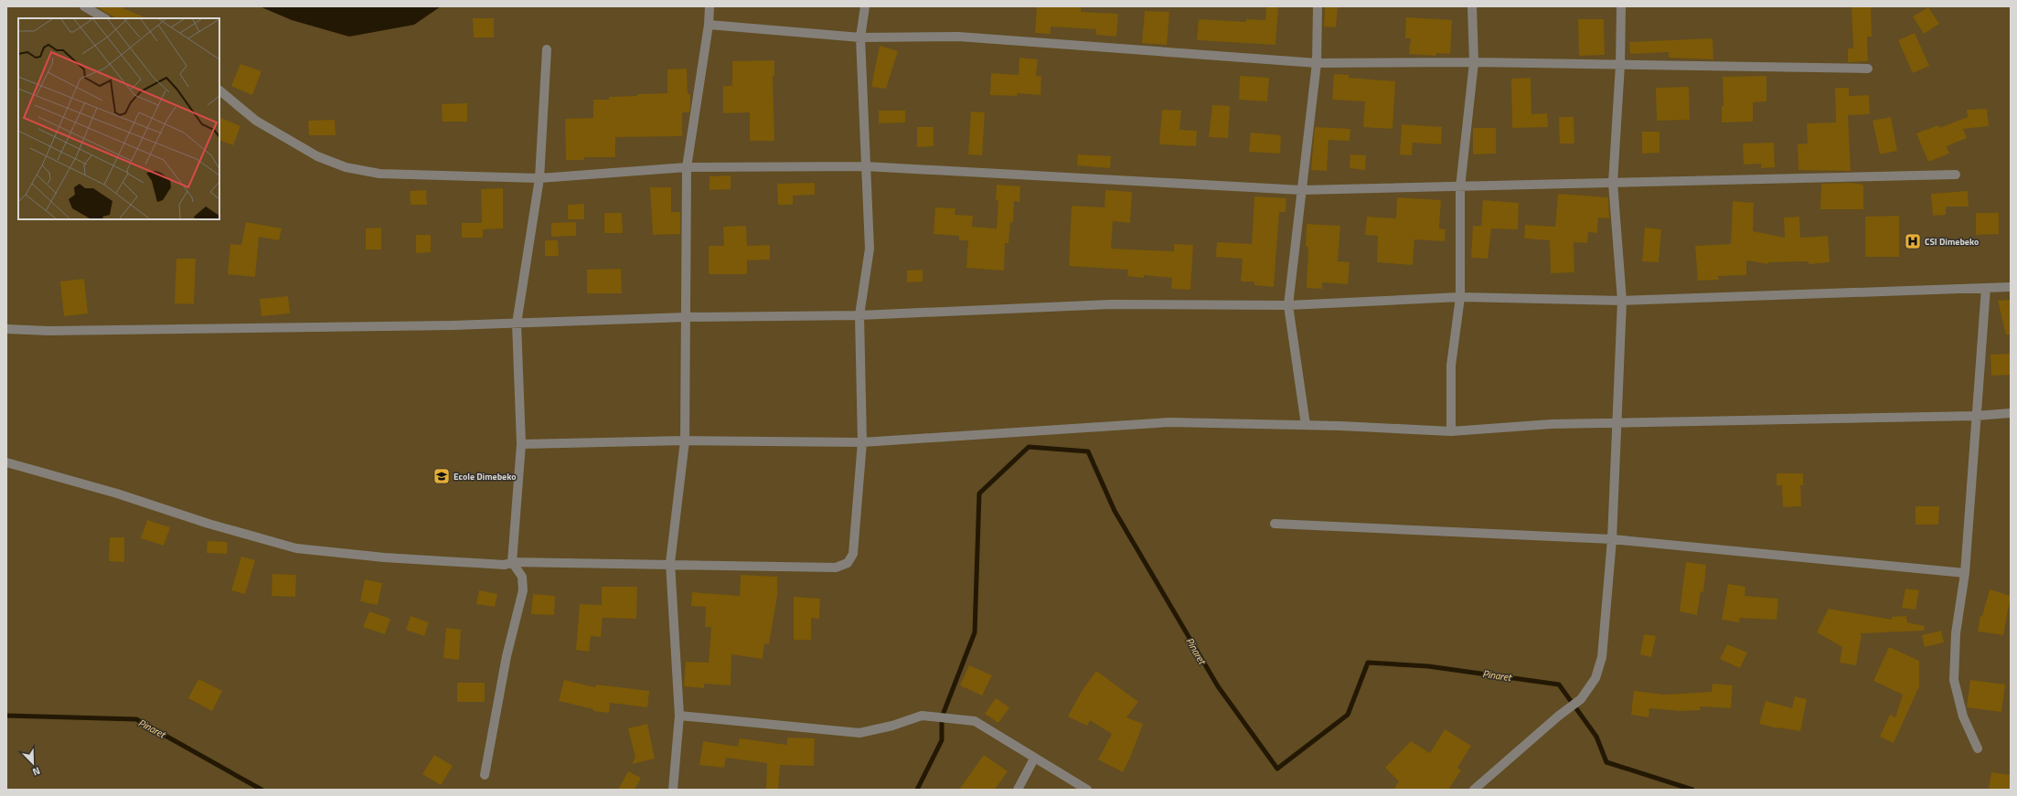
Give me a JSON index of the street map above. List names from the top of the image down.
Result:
{
  "water": ["Pinaret"],
  "places": {
    "hospital": ["CSI Dimebeko"],
    "school or university": ["Ecole Dimebeko"]
  },
  "north": "bottom right"
}
